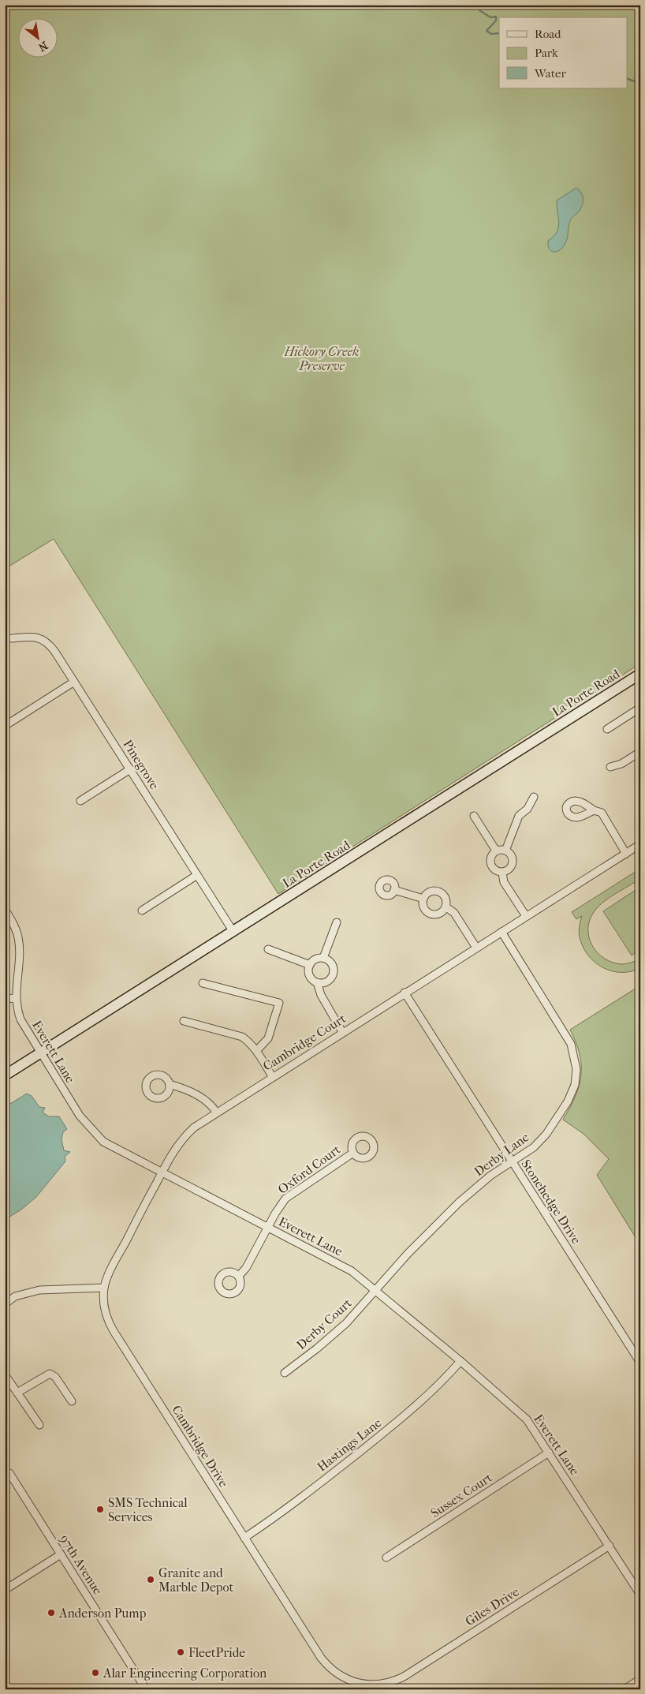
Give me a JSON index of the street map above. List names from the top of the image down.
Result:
{
  "streets": {
    "street": [
      "La Porte Road",
      "Pinegrove",
      "Cambridge Court",
      "Everett Lane",
      "Derby Lane",
      "Oxford Court",
      "Stonehedge Drive",
      "Derby Court",
      "Hastings Lane",
      "Cambridge Drive",
      "Sussex Court",
      "97th Avenue",
      "Giles Drive"
    ]
  },
  "crossings": [
    ["La Porte Road", "Pinegrove"],
    ["La Porte Road", "Everett Lane"],
    ["Cambridge Court", "Everett Lane"],
    ["Cambridge Court", "Derby Lane"],
    ["Cambridge Court", "Stonehedge Drive"],
    ["Cambridge Court", "Cambridge Drive"],
    ["Everett Lane", "Derby Lane"],
    ["Everett Lane", "Oxford Court"],
    ["Everett Lane", "Derby Court"],
    ["Everett Lane", "Hastings Lane"],
    ["Everett Lane", "Cambridge Drive"],
    ["Everett Lane", "Sussex Court"],
    ["Everett Lane", "Giles Drive"],
    ["Derby Lane", "Stonehedge Drive"],
    ["Derby Lane", "Derby Court"],
    ["Hastings Lane", "Cambridge Drive"],
    ["Cambridge Drive", "Giles Drive"]
  ],
  "parks": ["Hickory Creek Preserve"],
  "places": [
    "SMS Technical Services",
    "Granite and Marble Depot",
    "Anderson Pump",
    "FleetPride",
    "Alar Engineering Corporation"
  ],
  "legend": ["Road", "Park", "Water"],
  "north": "bottom right"
}
